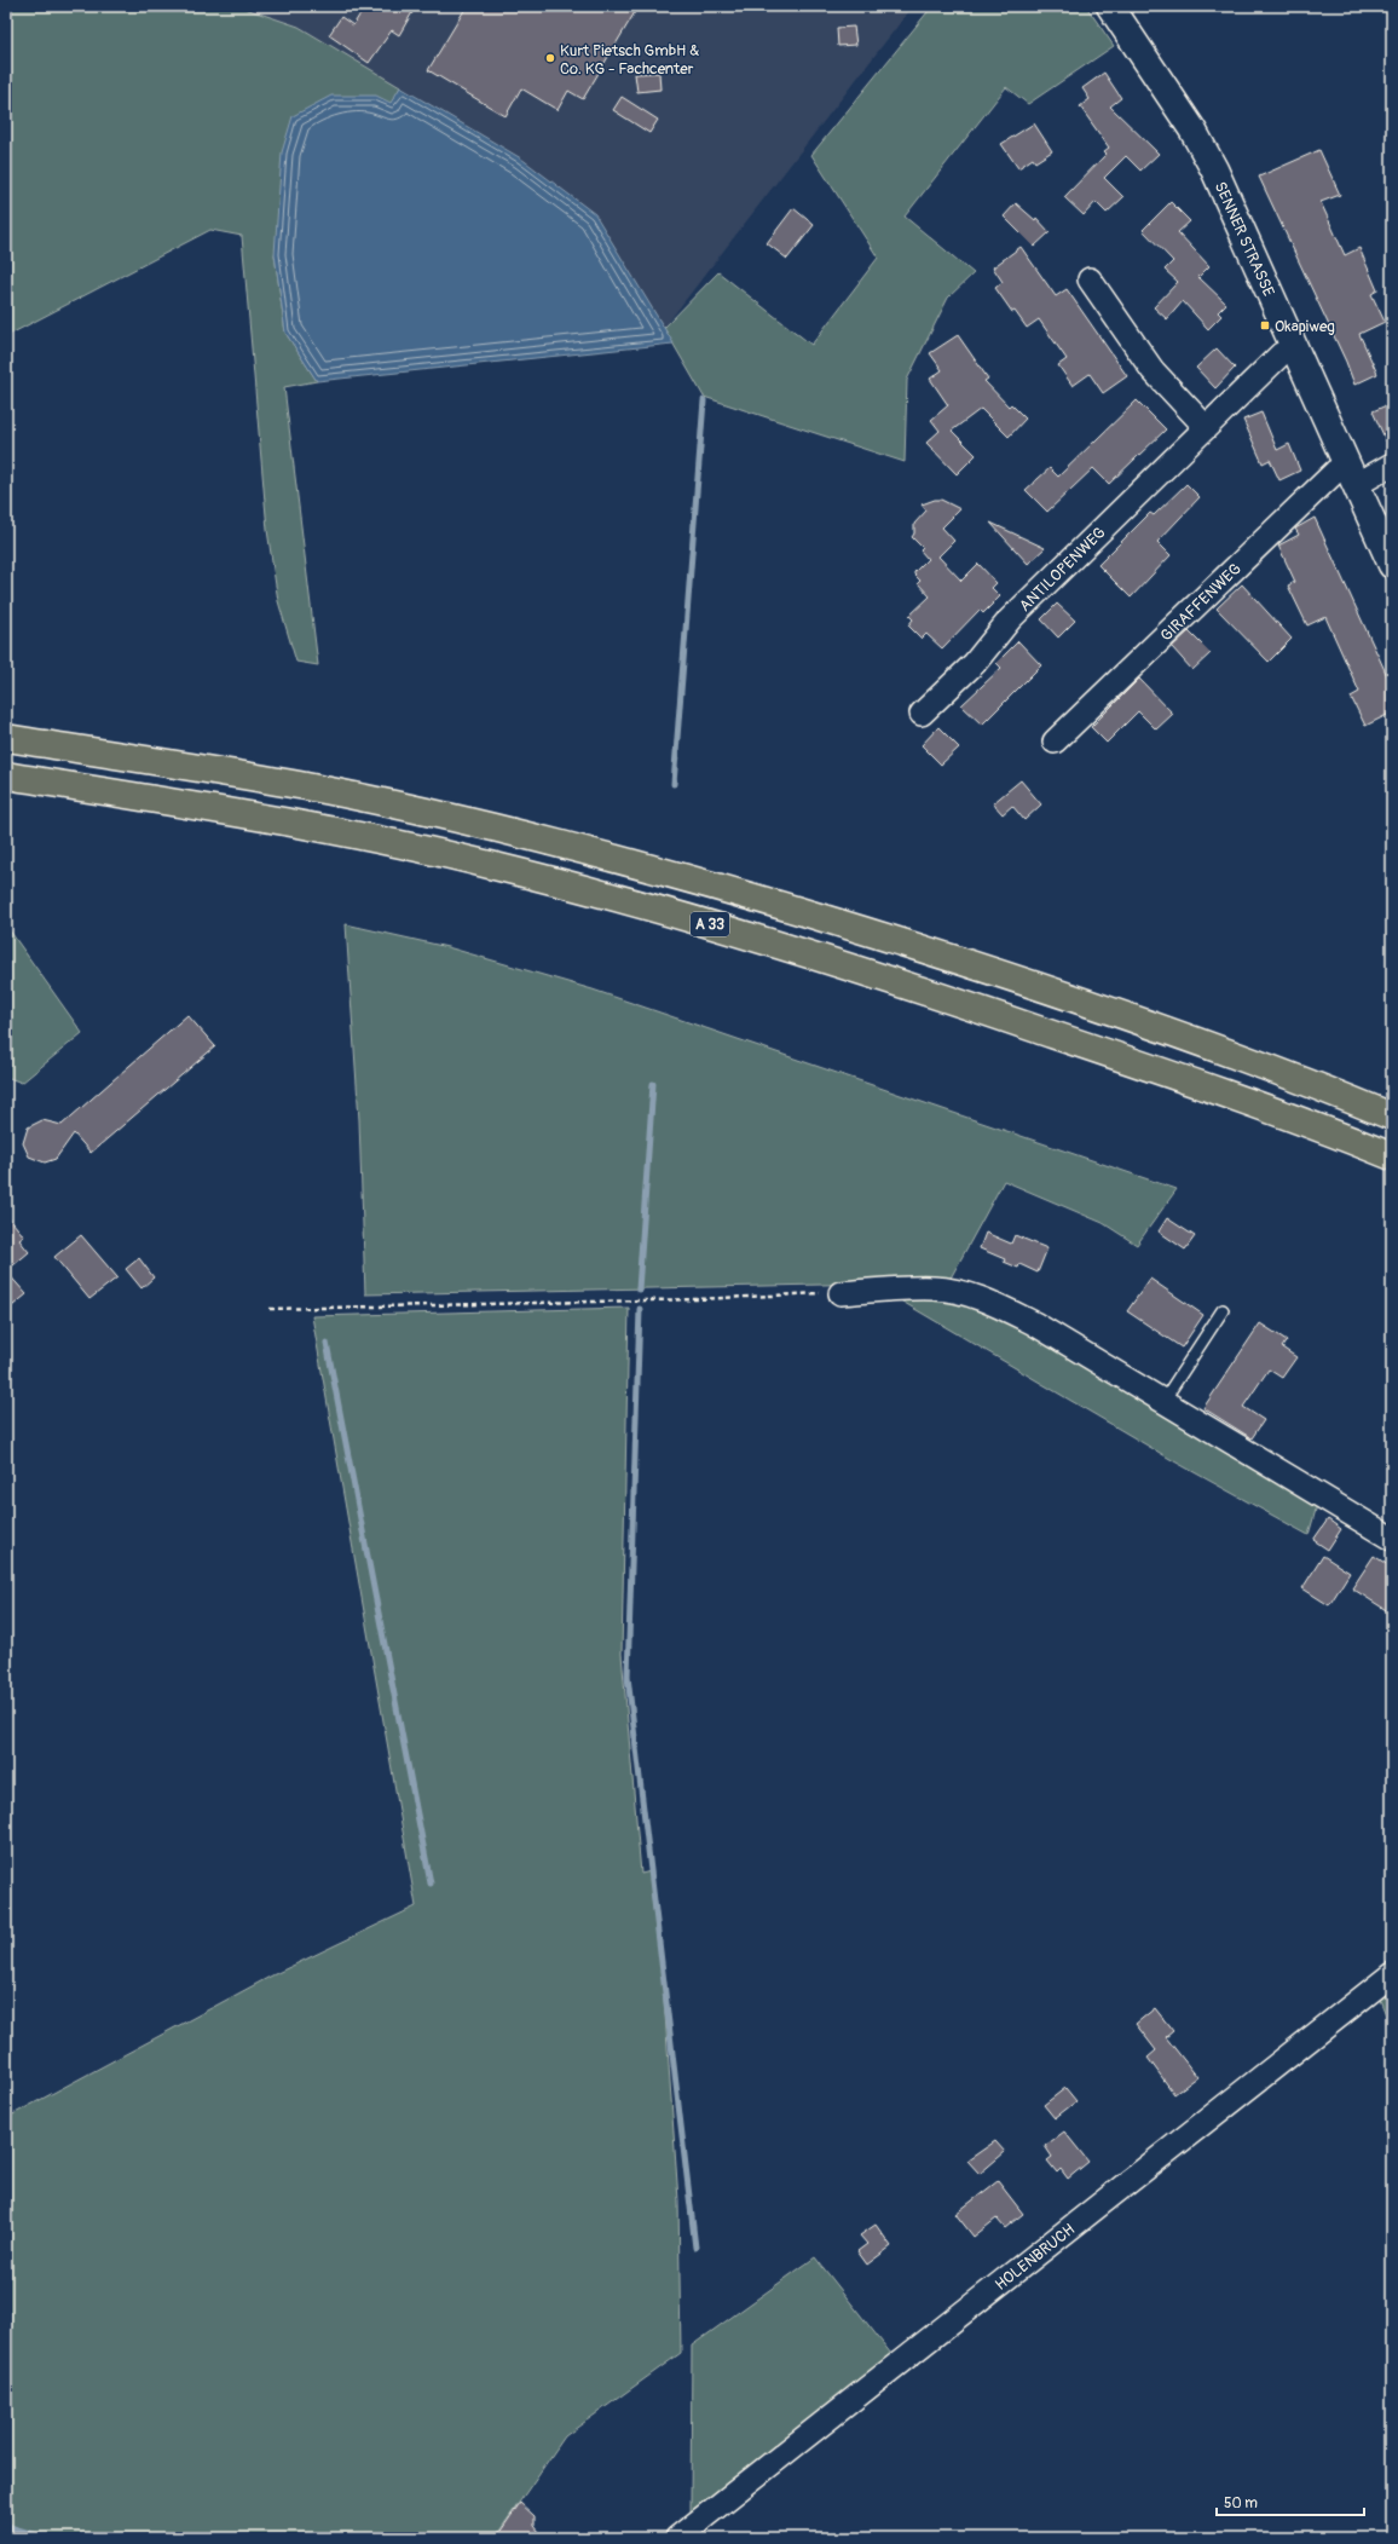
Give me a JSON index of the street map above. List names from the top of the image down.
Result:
{
  "streets": {
    "highway": ["A 33"],
    "street": [
      "SENNER STRASSE",
      "ANTILOPENWEG",
      "GIRAFFENWEG",
      "HOLENBRUCH"
    ]
  },
  "crossings": [
    ["SENNER STRASSE", "ANTILOPENWEG"],
    ["SENNER STRASSE", "GIRAFFENWEG"]
  ],
  "places": {
    "other": ["Kurt Pietsch GmbH & Co. KG - Fachcenter"],
    "transit": ["Okapiweg"]
  },
  "scale_bar": "50 m"
}
